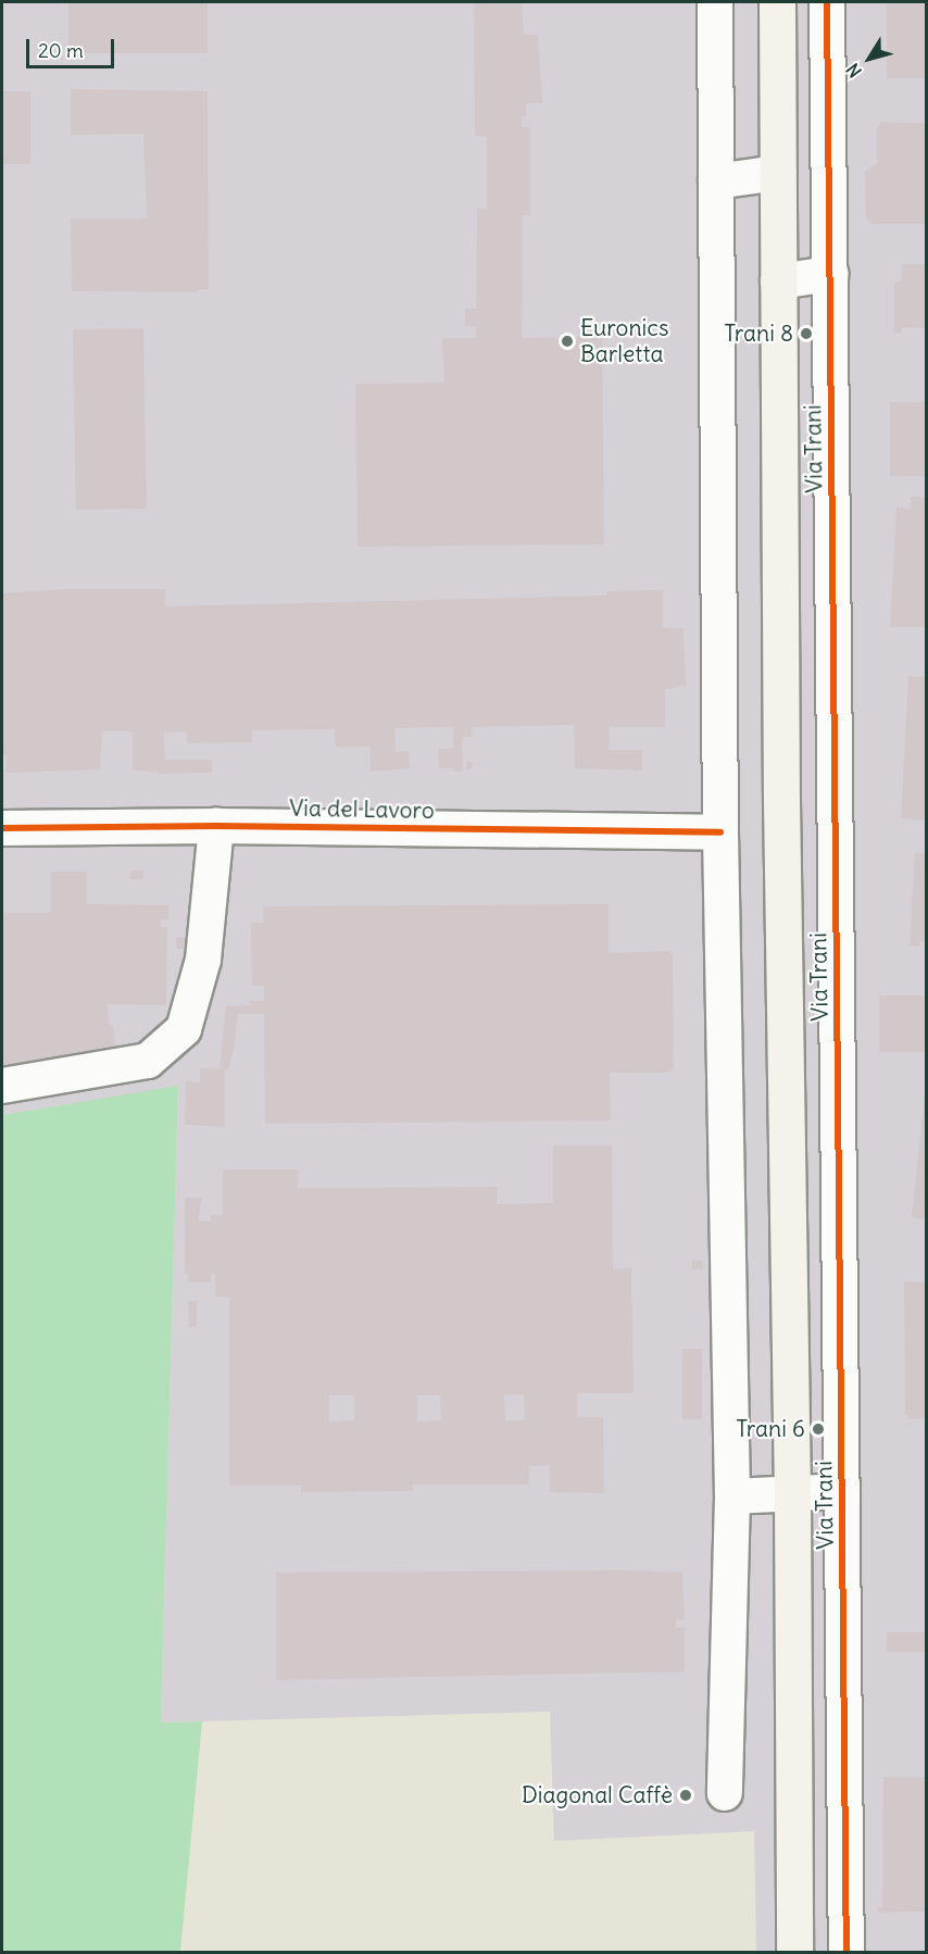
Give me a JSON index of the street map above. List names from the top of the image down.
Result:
{
  "streets": {
    "main road": ["Via Trani"],
    "street": ["Via del Lavoro"]
  },
  "places": [
    "Trani 8",
    "Euronics Barletta",
    "Trani 6",
    "Diagonal Caffè"
  ],
  "scale_bar": "20 m",
  "north": "bottom left"
}
